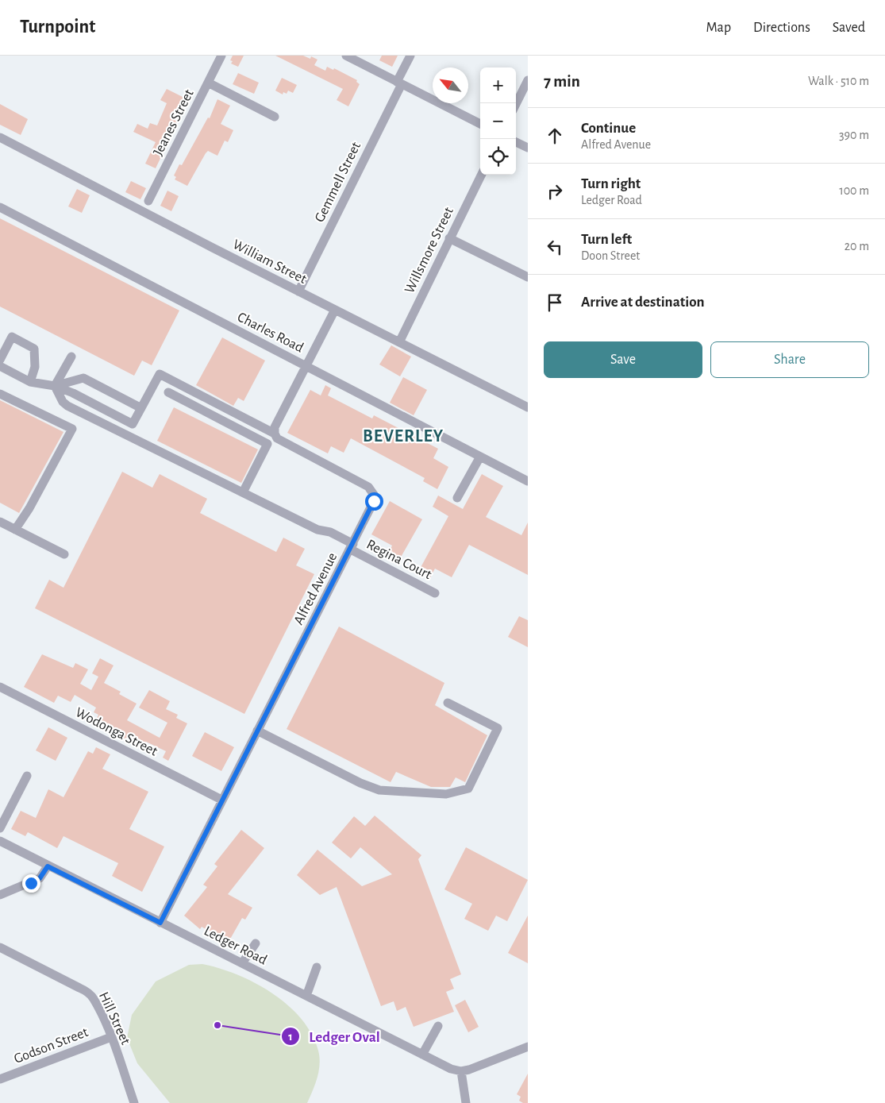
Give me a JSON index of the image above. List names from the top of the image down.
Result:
{
  "streets": {
    "street": [
      "Jeanes Street",
      "Gemmell Street",
      "Willsmore Street",
      "William Street",
      "Charles Road",
      "Regina Court",
      "Alfred Avenue",
      "Wodonga Street",
      "Ledger Road",
      "Hill Street",
      "Godson Street"
    ]
  },
  "crossings": [
    ["Gemmell Street", "William Street"],
    ["Willsmore Street", "William Street"],
    ["Regina Court", "Alfred Avenue"],
    ["Alfred Avenue", "Wodonga Street"],
    ["Alfred Avenue", "Ledger Road"],
    ["Hill Street", "Godson Street"]
  ],
  "districts": ["BEVERLEY"],
  "places": ["Ledger Oval"],
  "north": "top left",
  "page": {
    "header": "Turnpoint",
    "nav": ["Map", "Directions", "Saved"],
    "heading": ["7 min", "Walk · 510 m"],
    "map_buttons": ["+", "−"],
    "list": [
      ["Continue", "Alfred Avenue", "390 m"],
      ["Turn right", "Ledger Road", "100 m"],
      ["Turn left", "Doon Street", "20 m"],
      "Arrive at destination"
    ],
    "buttons": ["Save", "Share"]
  }
}
